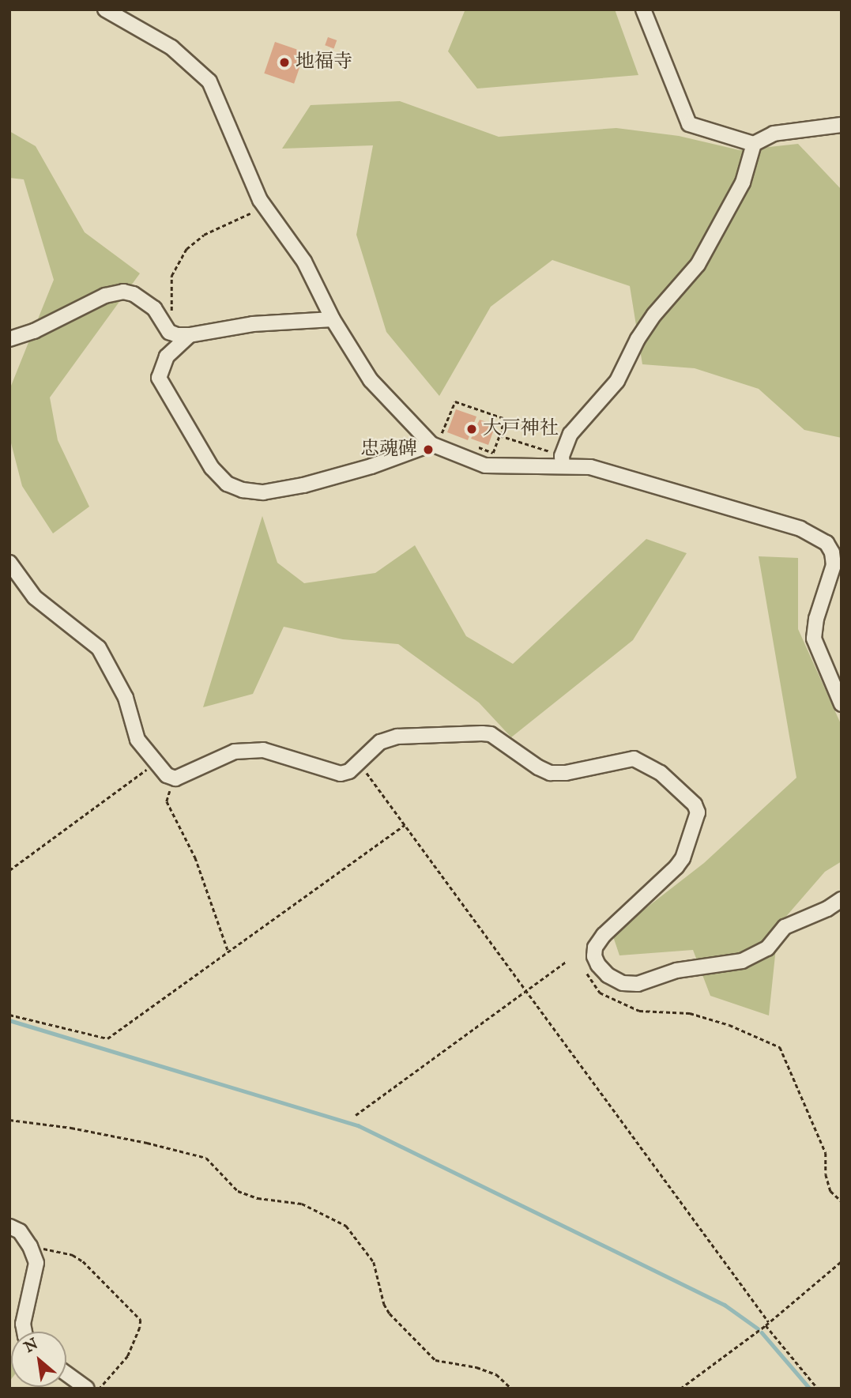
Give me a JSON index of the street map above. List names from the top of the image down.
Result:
{
  "places": ["地福寺", "大戸神社", "忠魂碑"],
  "north": "top left"
}
